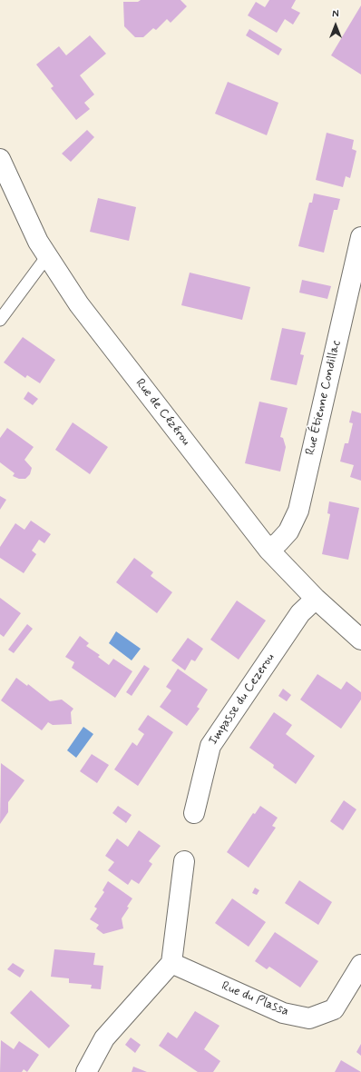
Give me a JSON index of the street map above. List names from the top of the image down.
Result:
{
  "streets": {
    "street": [
      "Rue Étienne Condillac",
      "Rue de Cézérou",
      "Impasse du Cezerou",
      "Rue du Plassa"
    ]
  },
  "crossings": [
    ["Rue Étienne Condillac", "Rue de Cézérou"],
    ["Rue de Cézérou", "Impasse du Cezerou"]
  ],
  "north": "top"
}
